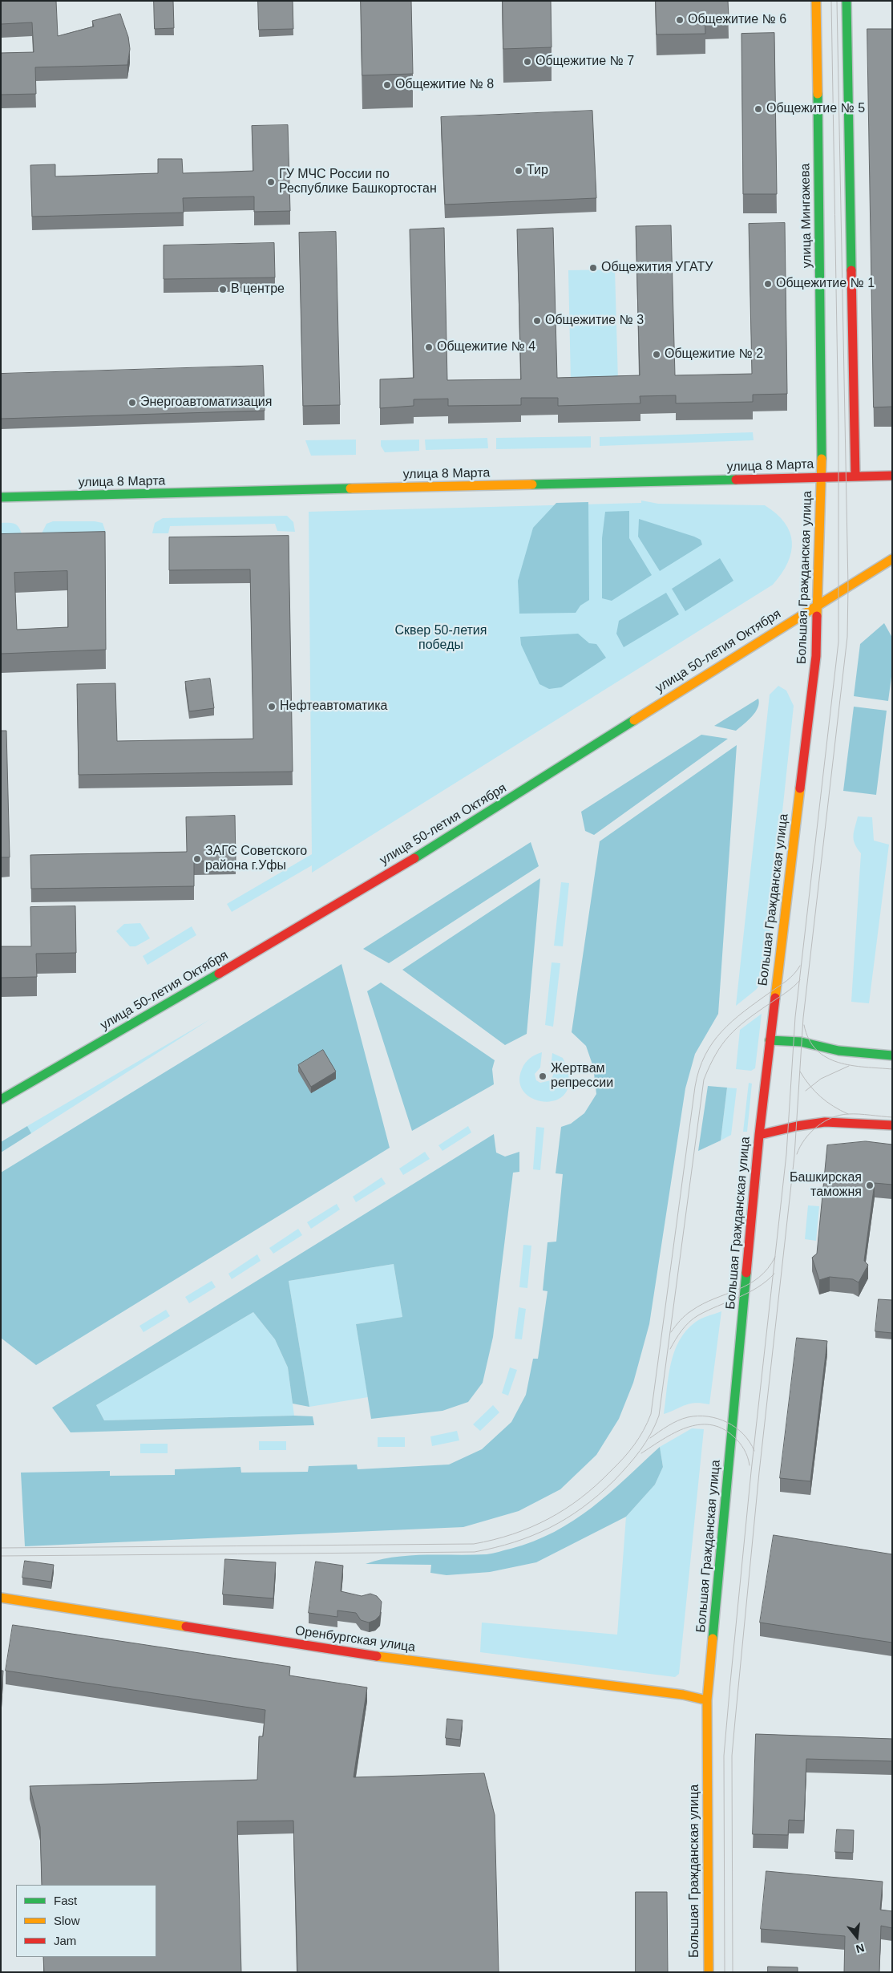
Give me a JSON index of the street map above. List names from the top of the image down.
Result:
{
  "streets": {
    "main road": [
      "улица Мингажева",
      "улица 8 Марта",
      "Большая Гражданская улица",
      "улица 50-летия Октября",
      "Оренбургская улица"
    ]
  },
  "crossings": [
    ["улица Мингажева", "улица 8 Марта"],
    ["улица Мингажева", "Большая Гражданская улица"],
    ["улица 8 Марта", "Большая Гражданская улица"],
    ["Большая Гражданская улица", "улица 50-летия Октября"],
    ["Большая Гражданская улица", "Оренбургская улица"]
  ],
  "parks": ["Сквер 50-летия победы"],
  "places": [
    "Общежитие № 6",
    "Общежитие № 7",
    "Общежитие № 8",
    "Общежитие № 5",
    "Тир",
    "ГУ МЧС России по Республике Башкортостан",
    "Общежития УГАТУ",
    "Общежитие № 1",
    "В центре",
    "Общежитие № 3",
    "Общежитие № 4",
    "Общежитие № 2",
    "Энергоавтоматизация",
    "Нефтеавтоматика",
    "ЗАГС Советского района г.Уфы",
    "Жертвам репрессии",
    "Башкирская таможня"
  ],
  "legend": ["Fast", "Slow", "Jam"],
  "north": "bottom"
}
